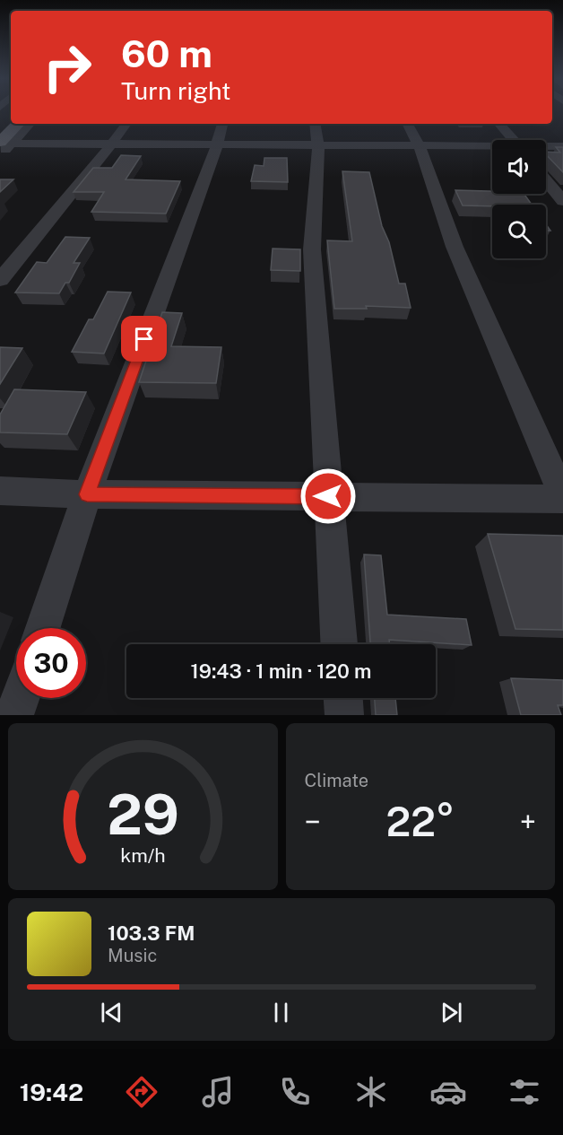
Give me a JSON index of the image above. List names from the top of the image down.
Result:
{
  "page": {
    "turn": ["60 m", "Turn right"],
    "limit": "30",
    "trip": "19:43 · 1 min · 120 m",
    "tile": "Climate",
    "heat": ["−", "22°", "+"],
    "song": ["103.3 FM", "Music"],
    "tabs": "19:42",
    "gauge": ["29", "km/h"]
  }
}
